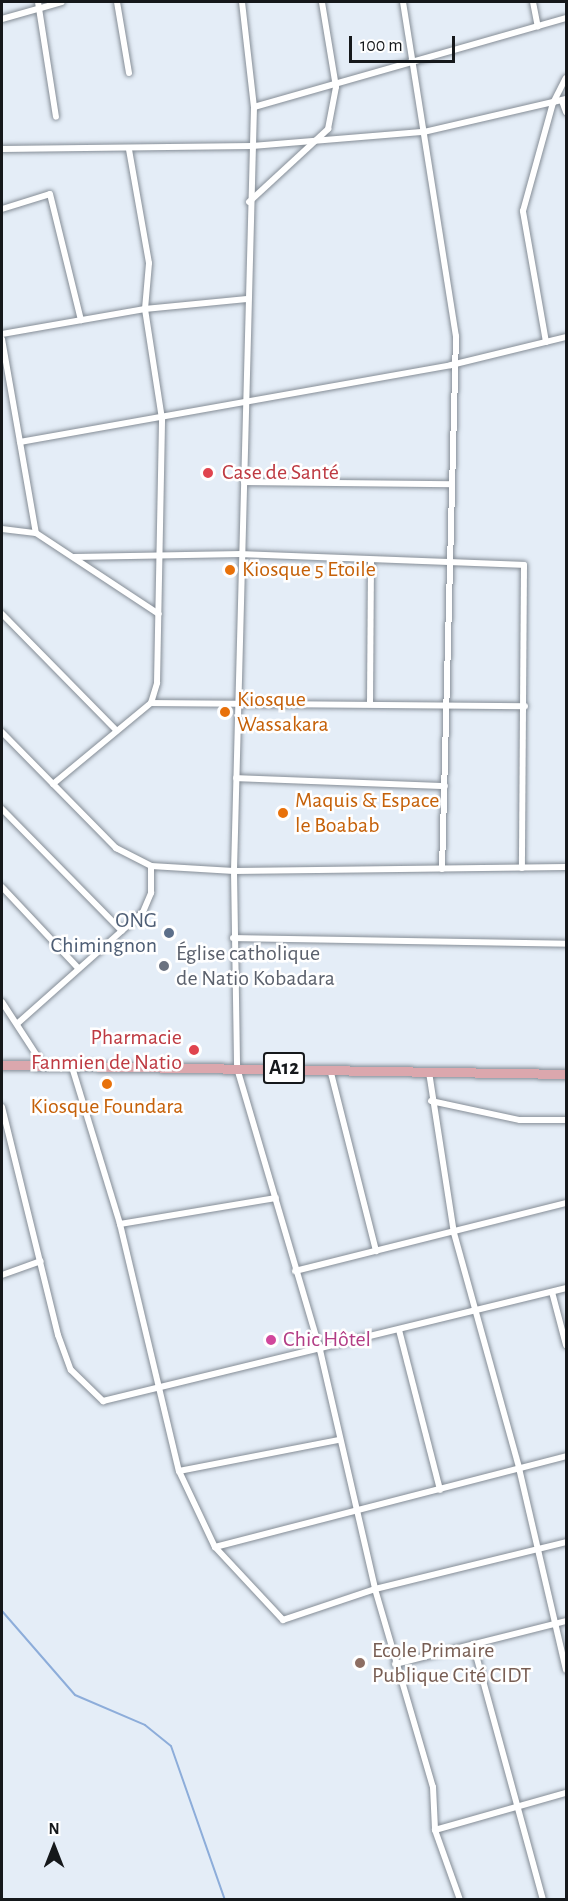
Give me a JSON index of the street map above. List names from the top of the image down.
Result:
{
  "streets": {
    "main road": ["A12"]
  },
  "places": [
    "Case de Santé",
    "Kiosque 5 Etoile",
    "Kiosque Wassakara",
    "Maquis & Espace le Boabab",
    "ONG Chimingnon",
    "Église catholique de Natio Kobadara",
    "Pharmacie Fanmien de Natio",
    "Kiosque Foundara",
    "Chic Hôtel",
    "Ecole Primaire Publique Cité CIDT"
  ],
  "scale_bar": "100 m",
  "north": "top"
}
